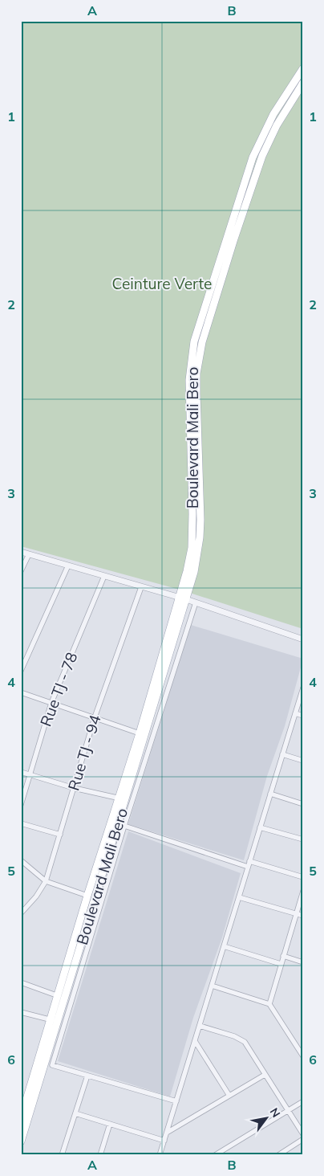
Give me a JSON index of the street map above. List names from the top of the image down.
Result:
{
  "streets": {
    "main road": ["Boulevard Mali Bero"],
    "street": ["Rue TJ - 78", "Rue TJ - 94"]
  },
  "parks": ["Ceinture Verte"],
  "north": "top right",
  "grid": {
    "columns": ["A", "B"],
    "rows": [
      "1",
      "2",
      "3",
      "4",
      "5",
      "6"
    ]
  }
}
